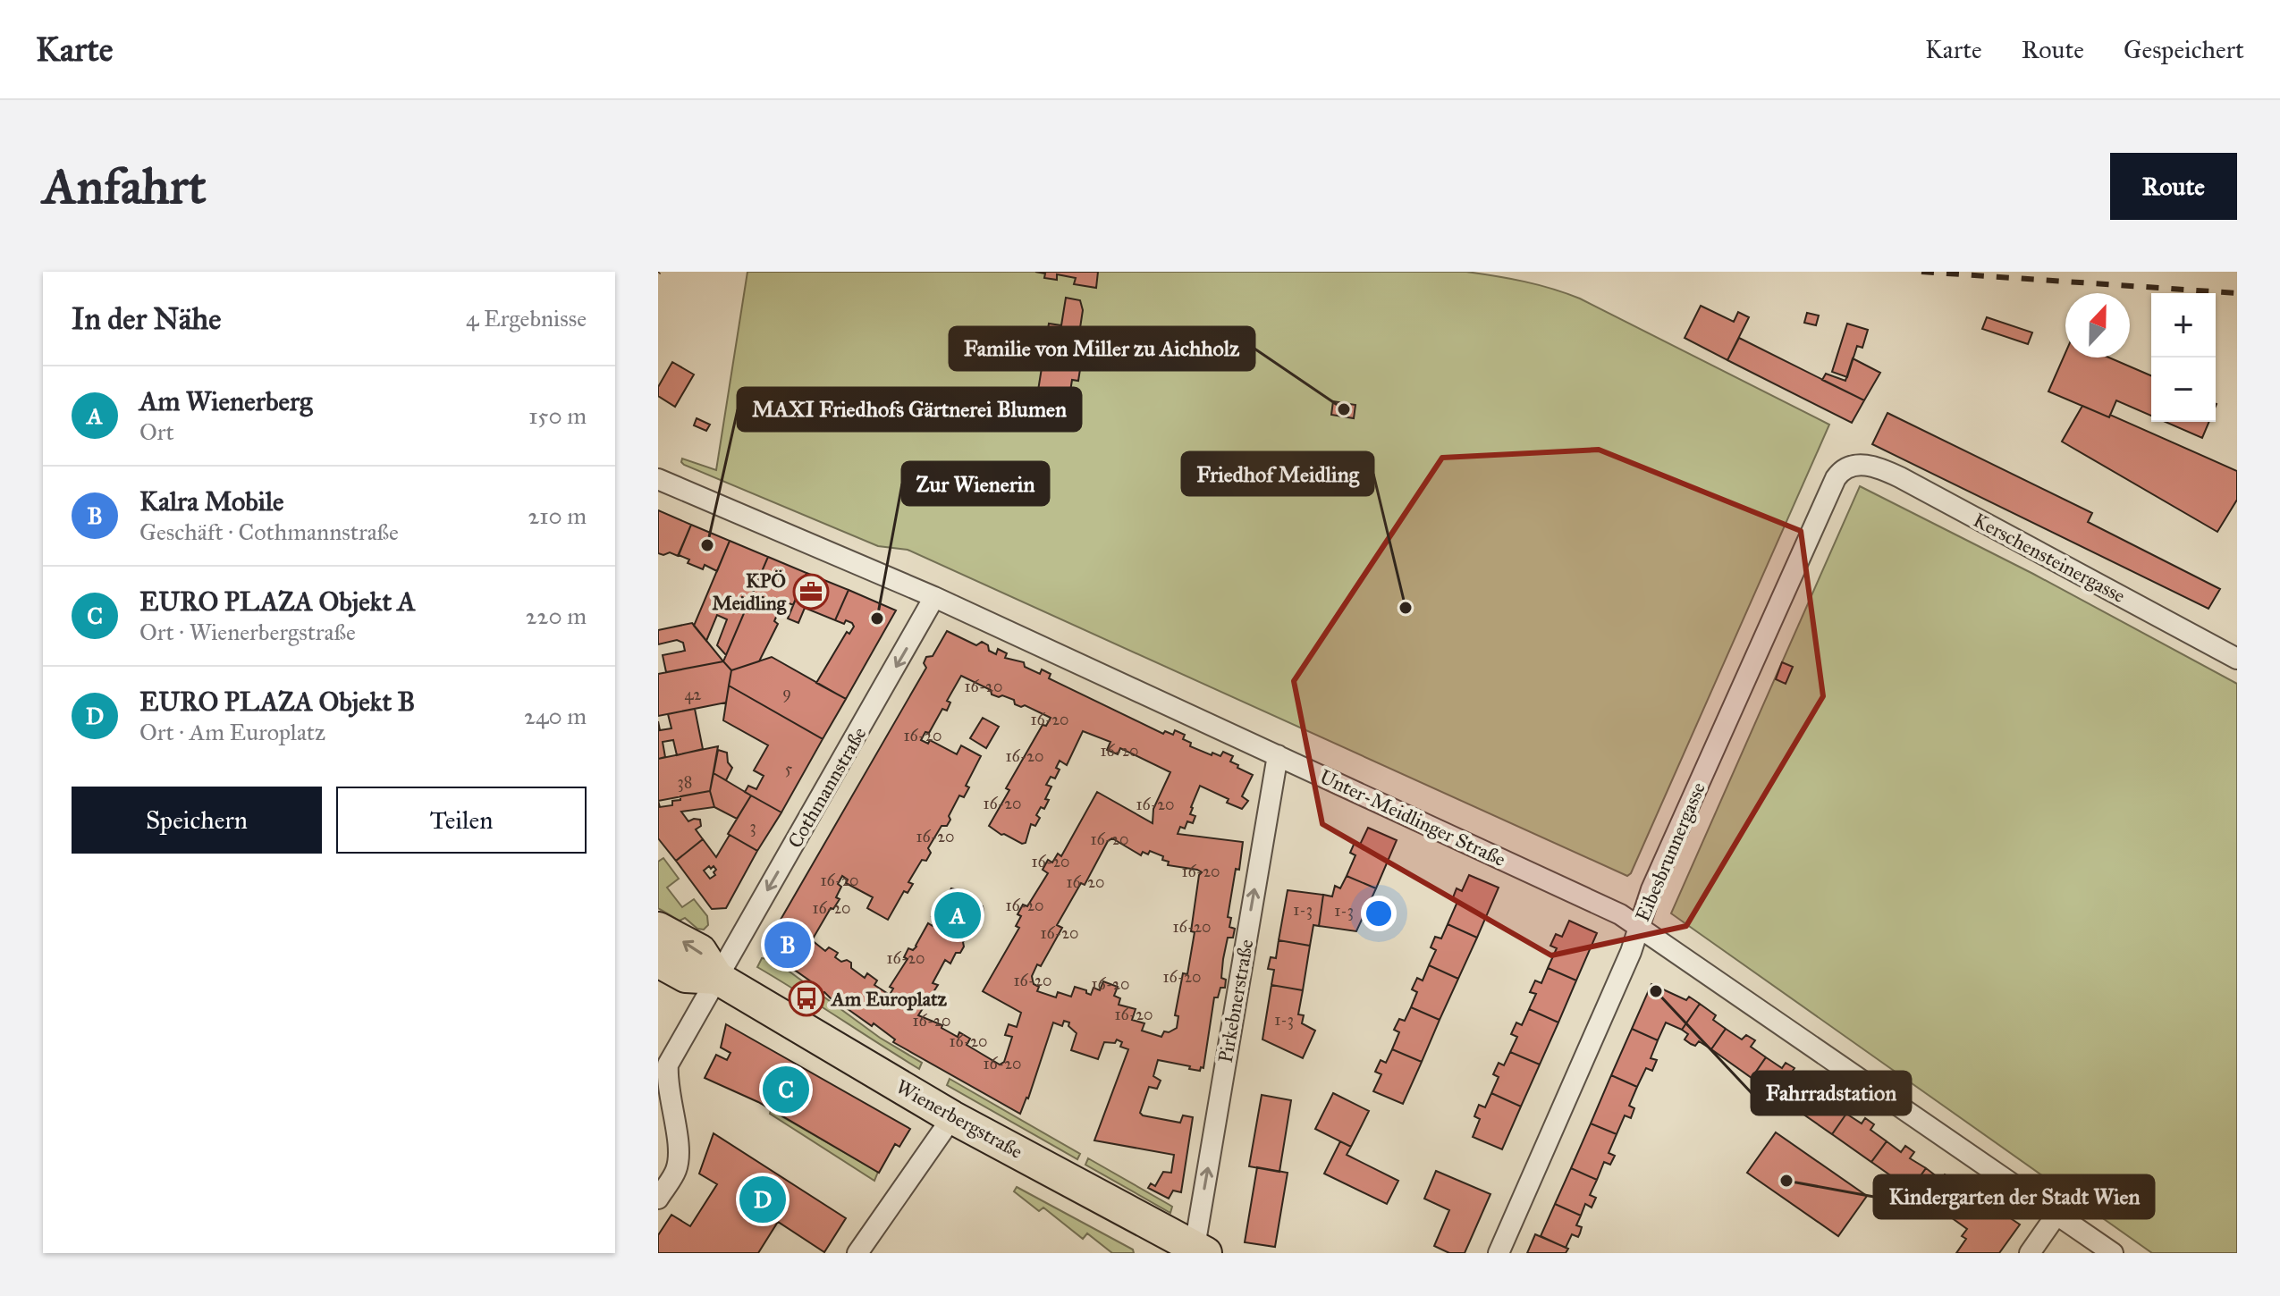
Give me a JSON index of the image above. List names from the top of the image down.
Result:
{
  "streets": {
    "main road": ["Wienerbergstraße"],
    "street": [
      "Kerschensteinergasse",
      "Cothmannstraße",
      "Unter-Meidlinger Straße",
      "Eibesbrunnergasse",
      "Pirkebnerstraße"
    ]
  },
  "crossings": [
    ["Kerschensteinergasse", "Eibesbrunnergasse"],
    ["Cothmannstraße", "Unter-Meidlinger Straße"],
    ["Cothmannstraße", "Wienerbergstraße"],
    ["Unter-Meidlinger Straße", "Eibesbrunnergasse"],
    ["Unter-Meidlinger Straße", "Pirkebnerstraße"],
    ["Pirkebnerstraße", "Wienerbergstraße"]
  ],
  "one_way": ["Cothmannstraße", "Pirkebnerstraße"],
  "places": {
    "other": [
      "Familie von Miller zu Aichholz",
      "MAXI Friedhofs Gärtnerei Blumen",
      "Friedhof Meidling",
      "Zur Wienerin",
      "Fahrradstation",
      "Kindergarten der Stadt Wien"
    ],
    "office": ["KPÖ Meidling"],
    "bus stop": ["Am Europlatz"]
  },
  "house_numbers": [
    "16-20",
    "9",
    "42",
    "16-20",
    "16-20",
    "16-20",
    "16-20",
    "5",
    "38",
    "16-20",
    "16-20",
    "3",
    "16-20",
    "16-20",
    "16-20",
    "16-20",
    "16-20",
    "16-20",
    "16-20",
    "16-20",
    "1-3",
    "1-3",
    "16-20",
    "16-20",
    "16-20",
    "16-20",
    "16-20",
    "16-20",
    "16-20",
    "1-3",
    "16-20",
    "16-20",
    "16-20"
  ],
  "north": "top",
  "page": {
    "header": "Karte",
    "nav": ["Karte", "Route", "Gespeichert"],
    "buttons": [
      "Route",
      ["Speichern", "Teilen"]
    ],
    "title": "Anfahrt",
    "heading": ["In der Nähe", "4 Ergebnisse"],
    "map_buttons": ["+", "−"],
    "list": [
      {
        "mark": "A",
        "name": "Am Wienerberg",
        "note": "Ort",
        "value": "150 m"
      },
      {
        "mark": "B",
        "name": "Kalra Mobile",
        "note": "Geschäft · Cothmannstraße",
        "value": "210 m"
      },
      {
        "mark": "C",
        "name": "EURO PLAZA Objekt A",
        "note": "Ort · Wienerbergstraße",
        "value": "220 m"
      },
      {
        "mark": "D",
        "name": "EURO PLAZA Objekt B",
        "note": "Ort · Am Europlatz",
        "value": "240 m"
      }
    ],
    "pins": [
      "A",
      "B",
      "C",
      "D"
    ]
  }
}
